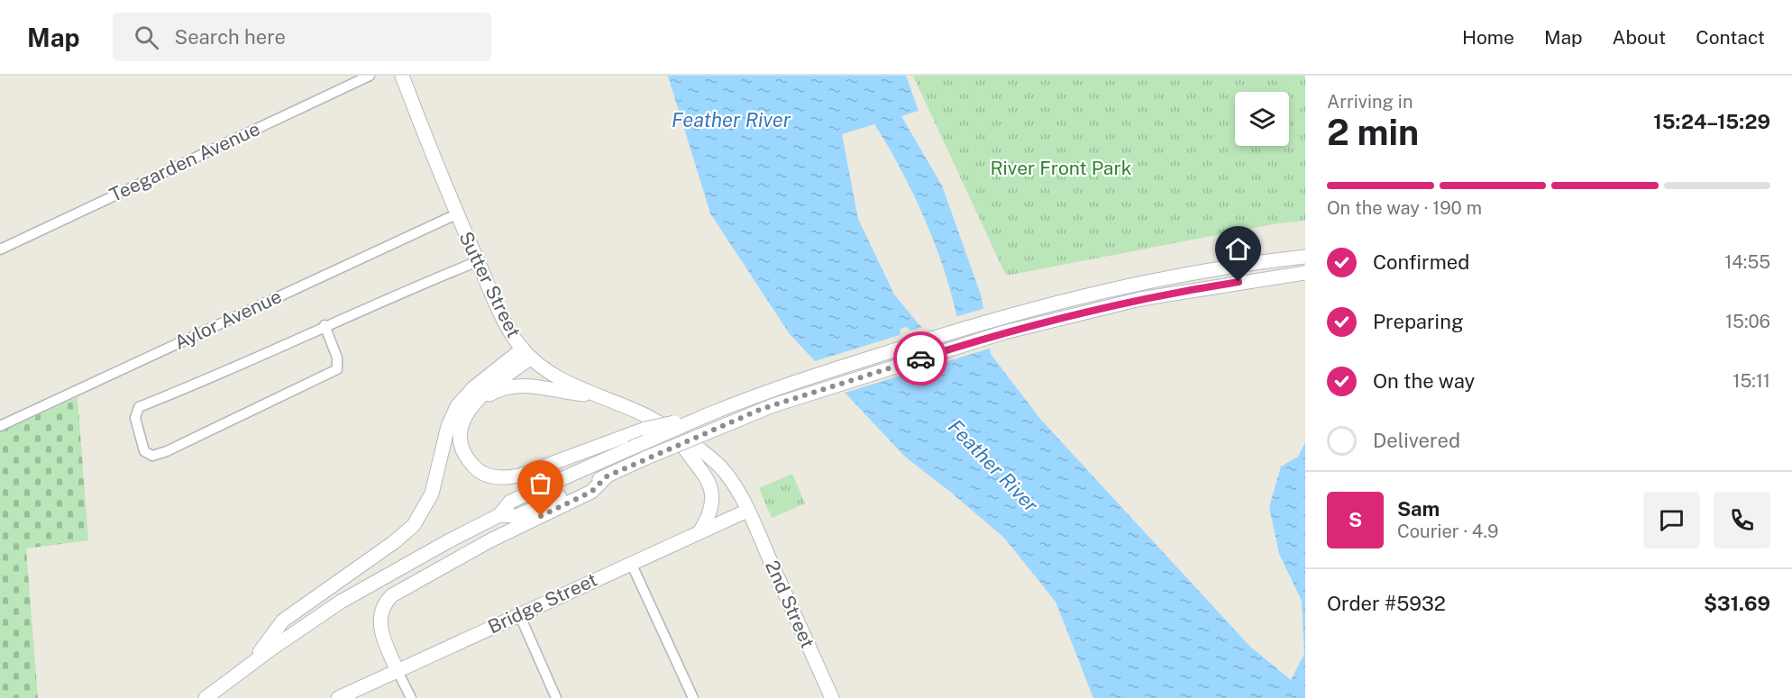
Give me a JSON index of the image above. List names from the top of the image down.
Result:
{
  "streets": {
    "main road": ["Sutter Street", "Bridge Street", "2nd Street"],
    "street": ["Teegarden Avenue", "Aylor Avenue"]
  },
  "crossings": [
    ["Sutter Street", "Aylor Avenue"],
    ["Sutter Street", "Bridge Street"],
    ["Sutter Street", "2nd Street"],
    ["Bridge Street", "2nd Street"]
  ],
  "water": ["Feather River"],
  "parks": ["River Front Park"],
  "page": {
    "header": "Map",
    "search": "Search here",
    "nav": [
      "Home",
      "Map",
      "About",
      "Contact"
    ],
    "heading": ["2 min", "Arriving in", "15:24–15:29"],
    "panel": [
      "Sam",
      "Courier · 4.9",
      "Order #5932",
      "$31.69"
    ],
    "bar": "On the way · 190 m",
    "list": [
      ["Confirmed", "14:55"],
      ["Preparing", "15:06"],
      ["On the way", "15:11"],
      "Delivered"
    ],
    "round": "S"
  }
}
